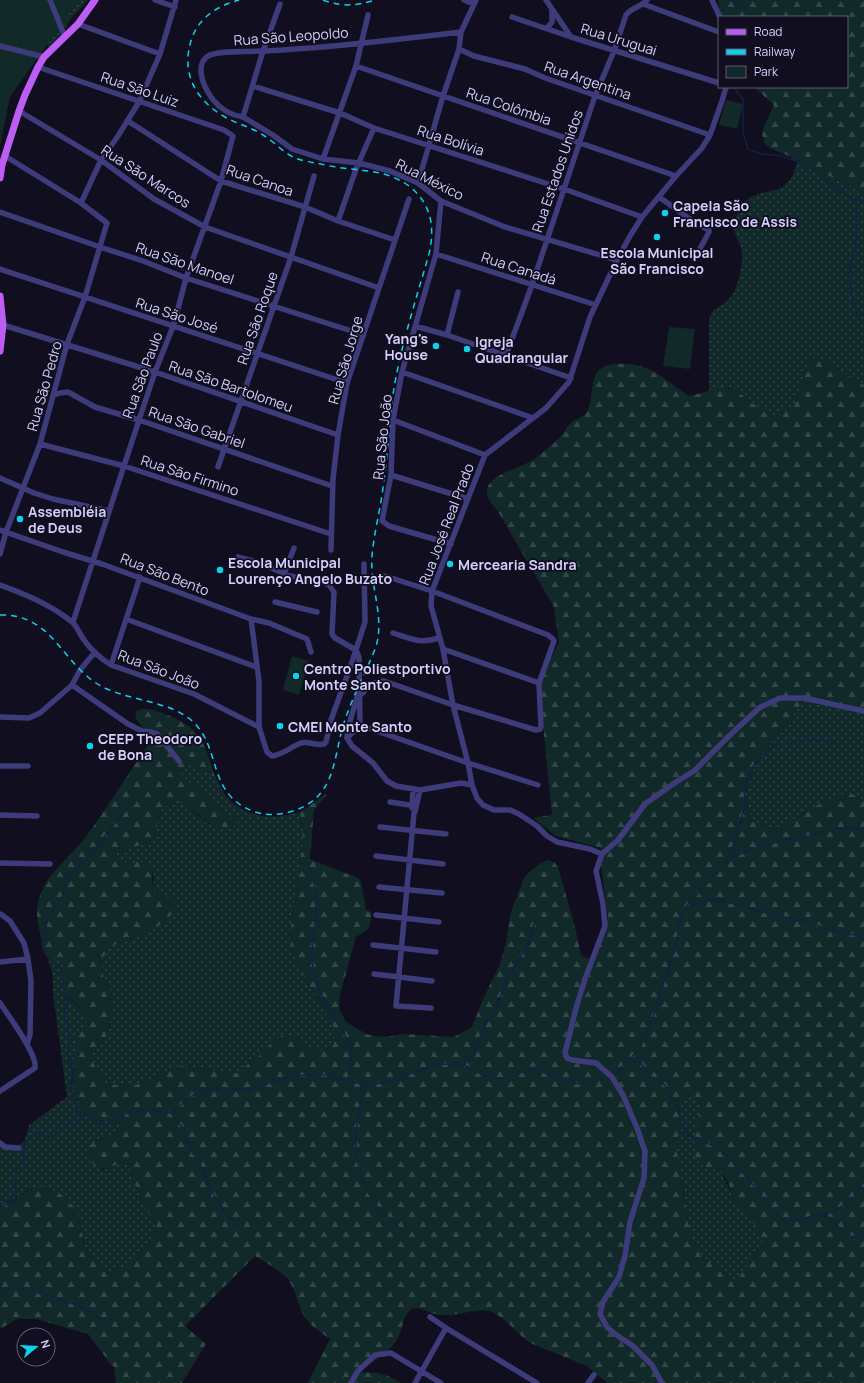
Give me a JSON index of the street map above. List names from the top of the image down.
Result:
{
  "streets": {
    "street": [
      "Rua São Leopoldo",
      "Rua Uruguai",
      "Rua Argentina",
      "Rua São Luiz",
      "Rua Colômbia",
      "Rua Bolívia",
      "Rua Estados Unidos",
      "Rua São Marcos",
      "Rua México",
      "Rua Canoa",
      "Rua São Manoel",
      "Rua Canadá",
      "Rua São José",
      "Rua São Roque",
      "Rua São Jorge",
      "Rua São Paulo",
      "Rua São Pedro",
      "Rua São Bartolomeu",
      "Rua São Gabriel",
      "Rua São João",
      "Rua São Firmino",
      "Rua José Real Prado",
      "Rua São Bento"
    ]
  },
  "crossings": [
    ["Rua São Leopoldo", "Rua México"],
    ["Rua Uruguai", "Rua Estados Unidos"],
    ["Rua Argentina", "Rua Estados Unidos"],
    ["Rua Argentina", "Rua José Real Prado"],
    ["Rua São Luiz", "Rua São Paulo"],
    ["Rua Colômbia", "Rua Estados Unidos"],
    ["Rua Colômbia", "Rua José Real Prado"],
    ["Rua Bolívia", "Rua Estados Unidos"],
    ["Rua Bolívia", "Rua José Real Prado"],
    ["Rua Estados Unidos", "Rua México"],
    ["Rua Estados Unidos", "Rua Canadá"],
    ["Rua São Marcos", "Rua São Roque"],
    ["Rua São Marcos", "Rua São Jorge"],
    ["Rua São Marcos", "Rua São Paulo"],
    ["Rua México", "Rua São João"],
    ["Rua México", "Rua José Real Prado"],
    ["Rua Canoa", "Rua São Roque"],
    ["Rua Canoa", "Rua São Jorge"],
    ["Rua Canoa", "Rua São Paulo"],
    ["Rua São Manoel", "Rua São Roque"],
    ["Rua São Manoel", "Rua São Jorge"],
    ["Rua São Manoel", "Rua São Paulo"],
    ["Rua São Manoel", "Rua São Pedro"],
    ["Rua Canadá", "Rua São João"],
    ["Rua Canadá", "Rua José Real Prado"],
    ["Rua São José", "Rua São Roque"],
    ["Rua São José", "Rua São Jorge"],
    ["Rua São José", "Rua São Paulo"],
    ["Rua São José", "Rua São Pedro"],
    ["Rua São Roque", "Rua São Bartolomeu"],
    ["Rua São Roque", "Rua São Gabriel"],
    ["Rua São Jorge", "Rua São Bartolomeu"],
    ["Rua São Jorge", "Rua São Gabriel"],
    ["Rua São Jorge", "Rua São Firmino"],
    ["Rua São Paulo", "Rua São Bartolomeu"],
    ["Rua São Paulo", "Rua São Gabriel"],
    ["Rua São Paulo", "Rua São João"],
    ["Rua São Paulo", "Rua São Firmino"],
    ["Rua São Paulo", "Rua São Bento"],
    ["Rua São Pedro", "Rua São Bartolomeu"],
    ["Rua São Pedro", "Rua São Gabriel"],
    ["Rua São Pedro", "Rua São Firmino"],
    ["Rua São Pedro", "Rua São Bento"],
    ["Rua São João", "Rua José Real Prado"]
  ],
  "places": [
    "Capela São Francisco de Assis",
    "Escola Municipal São Francisco",
    "Yang's House",
    "Igreja Quadrangular",
    "Assembléia de Deus",
    "Mercearia Sandra",
    "Escola Municipal Lourenço Angelo Buzato",
    "Centro Poliestportivo Monte Santo",
    "CMEI Monte Santo",
    "CEEP Theodoro de Bona"
  ],
  "legend": ["Road", "Railway", "Park"],
  "north": "right"
}
